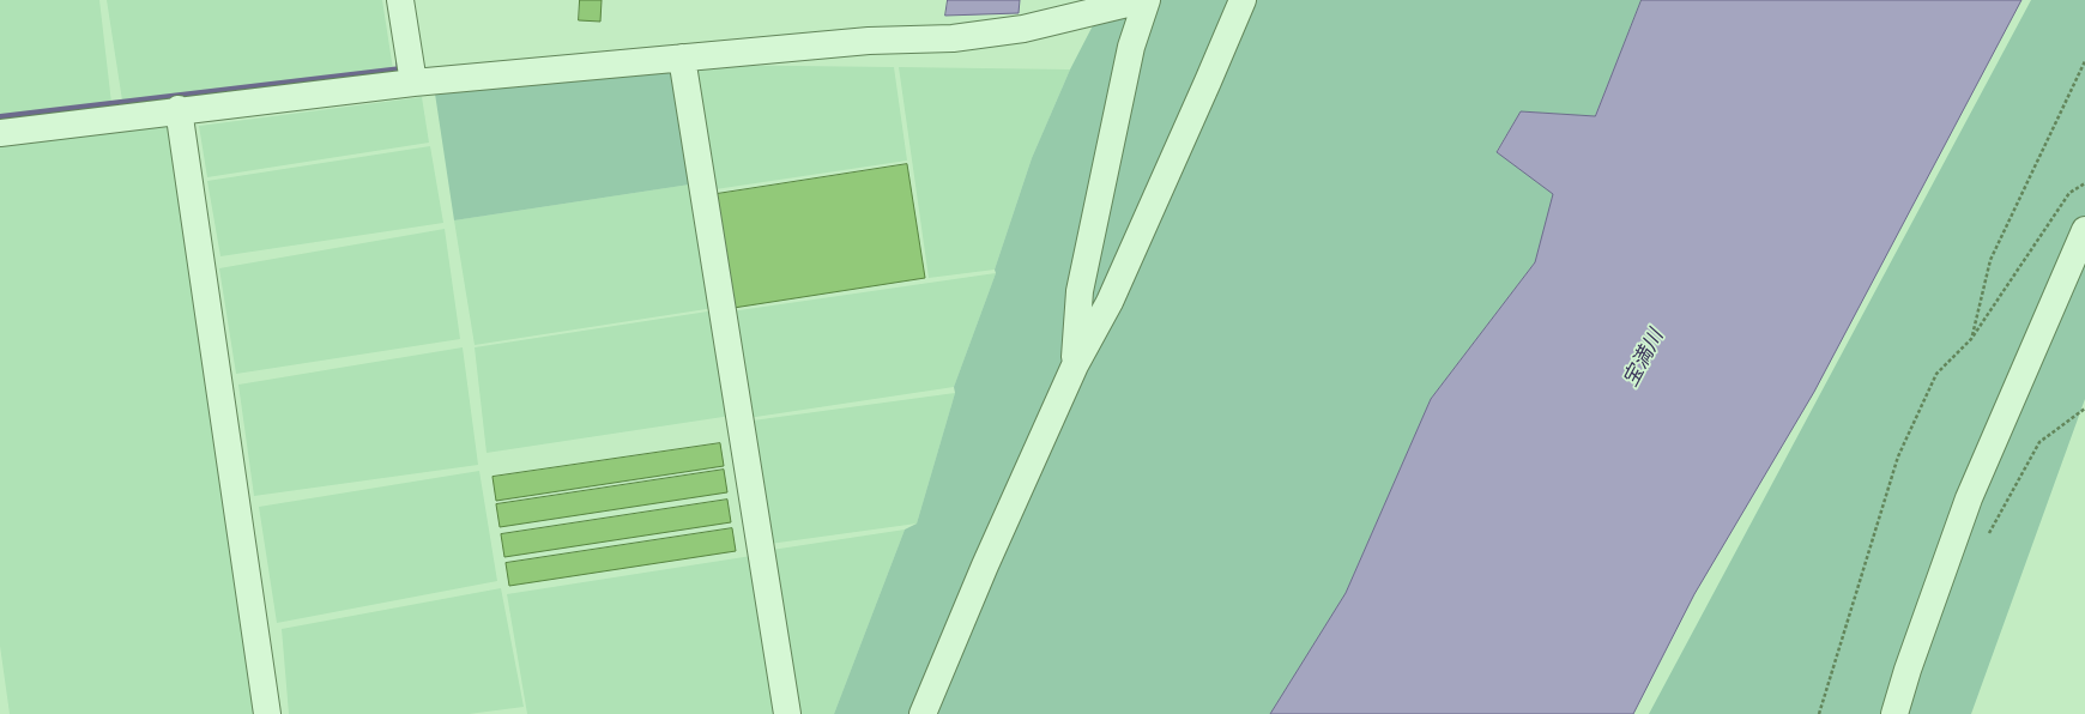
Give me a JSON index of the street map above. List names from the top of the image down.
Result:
{
  "water": ["宝満川"]
}
